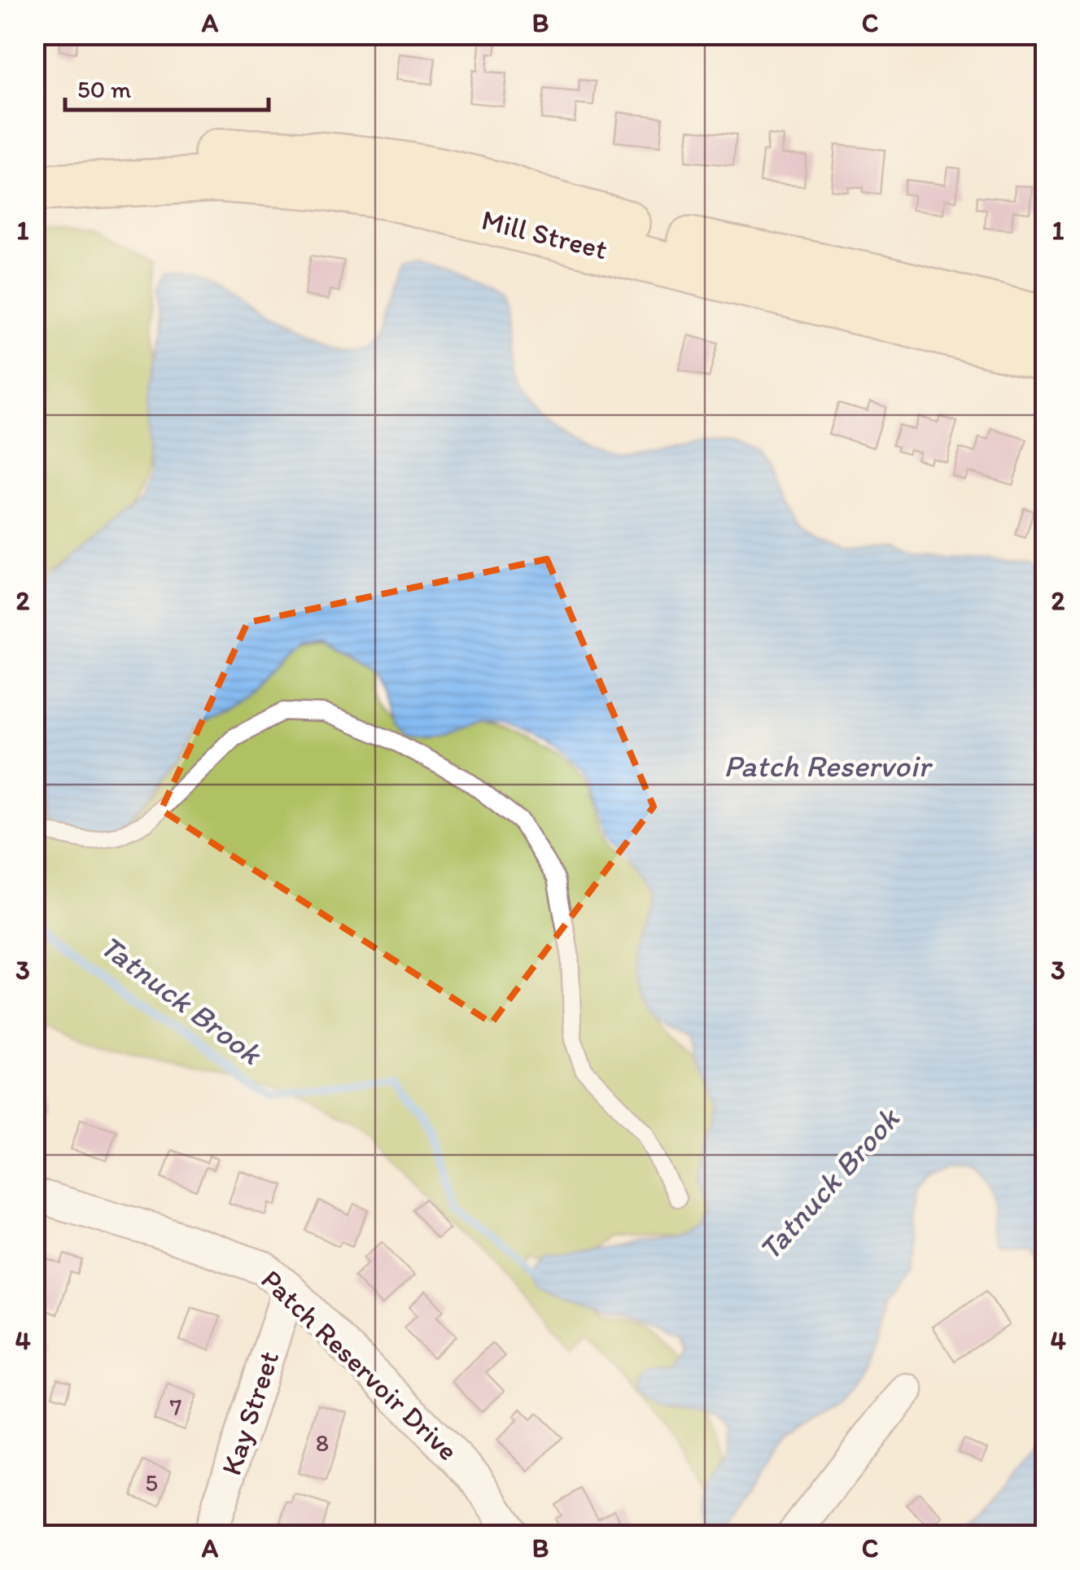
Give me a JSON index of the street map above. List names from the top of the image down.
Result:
{
  "streets": {
    "main road": ["Mill Street"],
    "street": ["Patch Reservoir Drive", "Kay Street"]
  },
  "crossings": [
    ["Patch Reservoir Drive", "Kay Street"]
  ],
  "water": ["Patch Reservoir", "Tatnuck Brook"],
  "house_numbers": ["7", "8", "5"],
  "scale_bar": "50 m",
  "grid": {
    "columns": ["A", "B", "C"],
    "rows": [
      "1",
      "2",
      "3",
      "4"
    ]
  }
}
